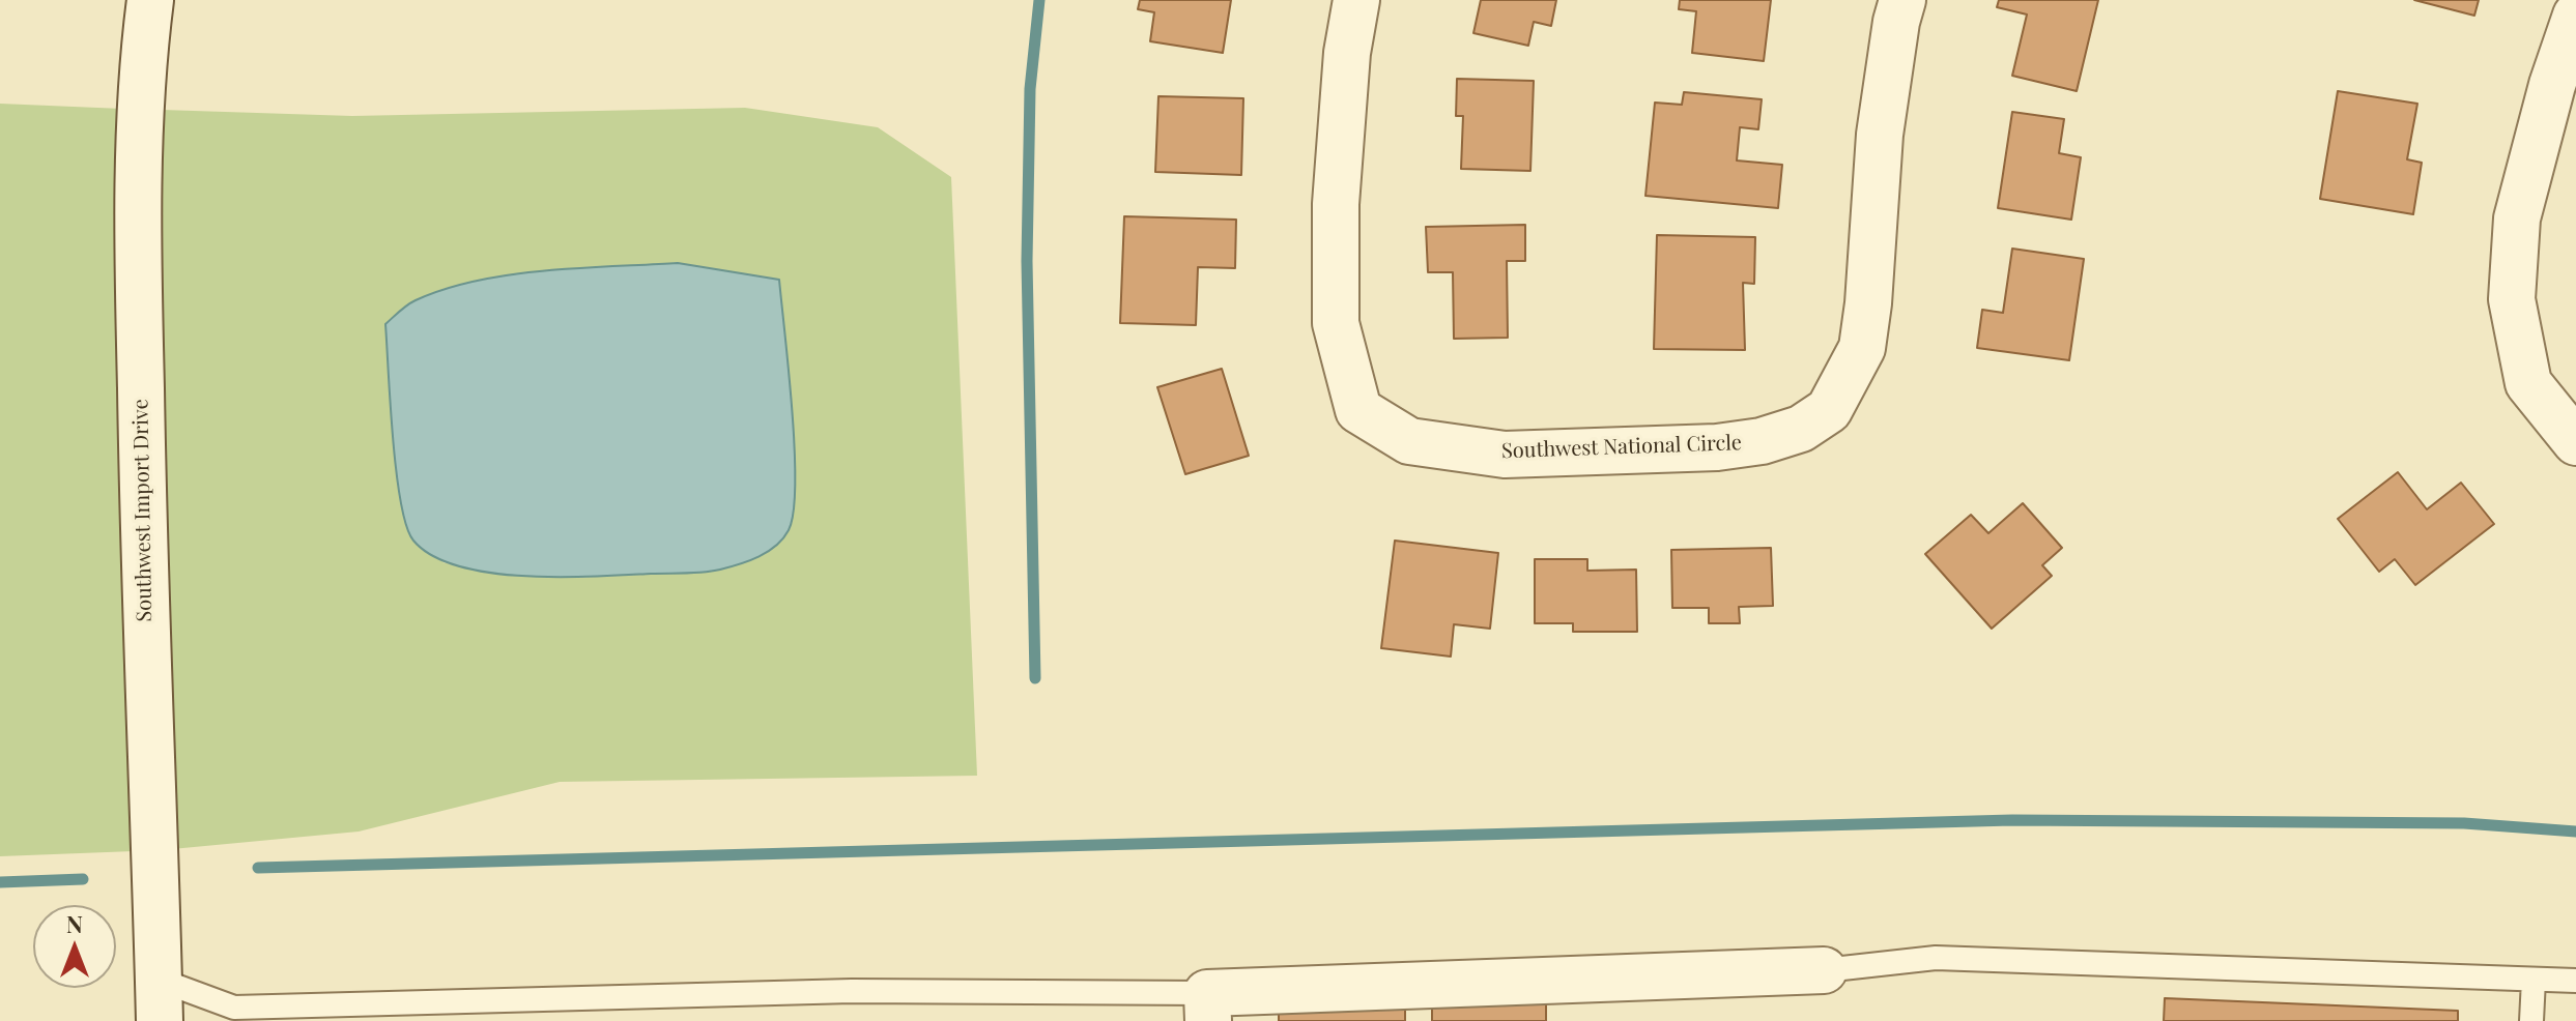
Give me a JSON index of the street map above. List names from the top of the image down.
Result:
{
  "streets": {
    "street": ["Southwest National Circle", "Southwest Import Drive"]
  },
  "north": "top"
}
